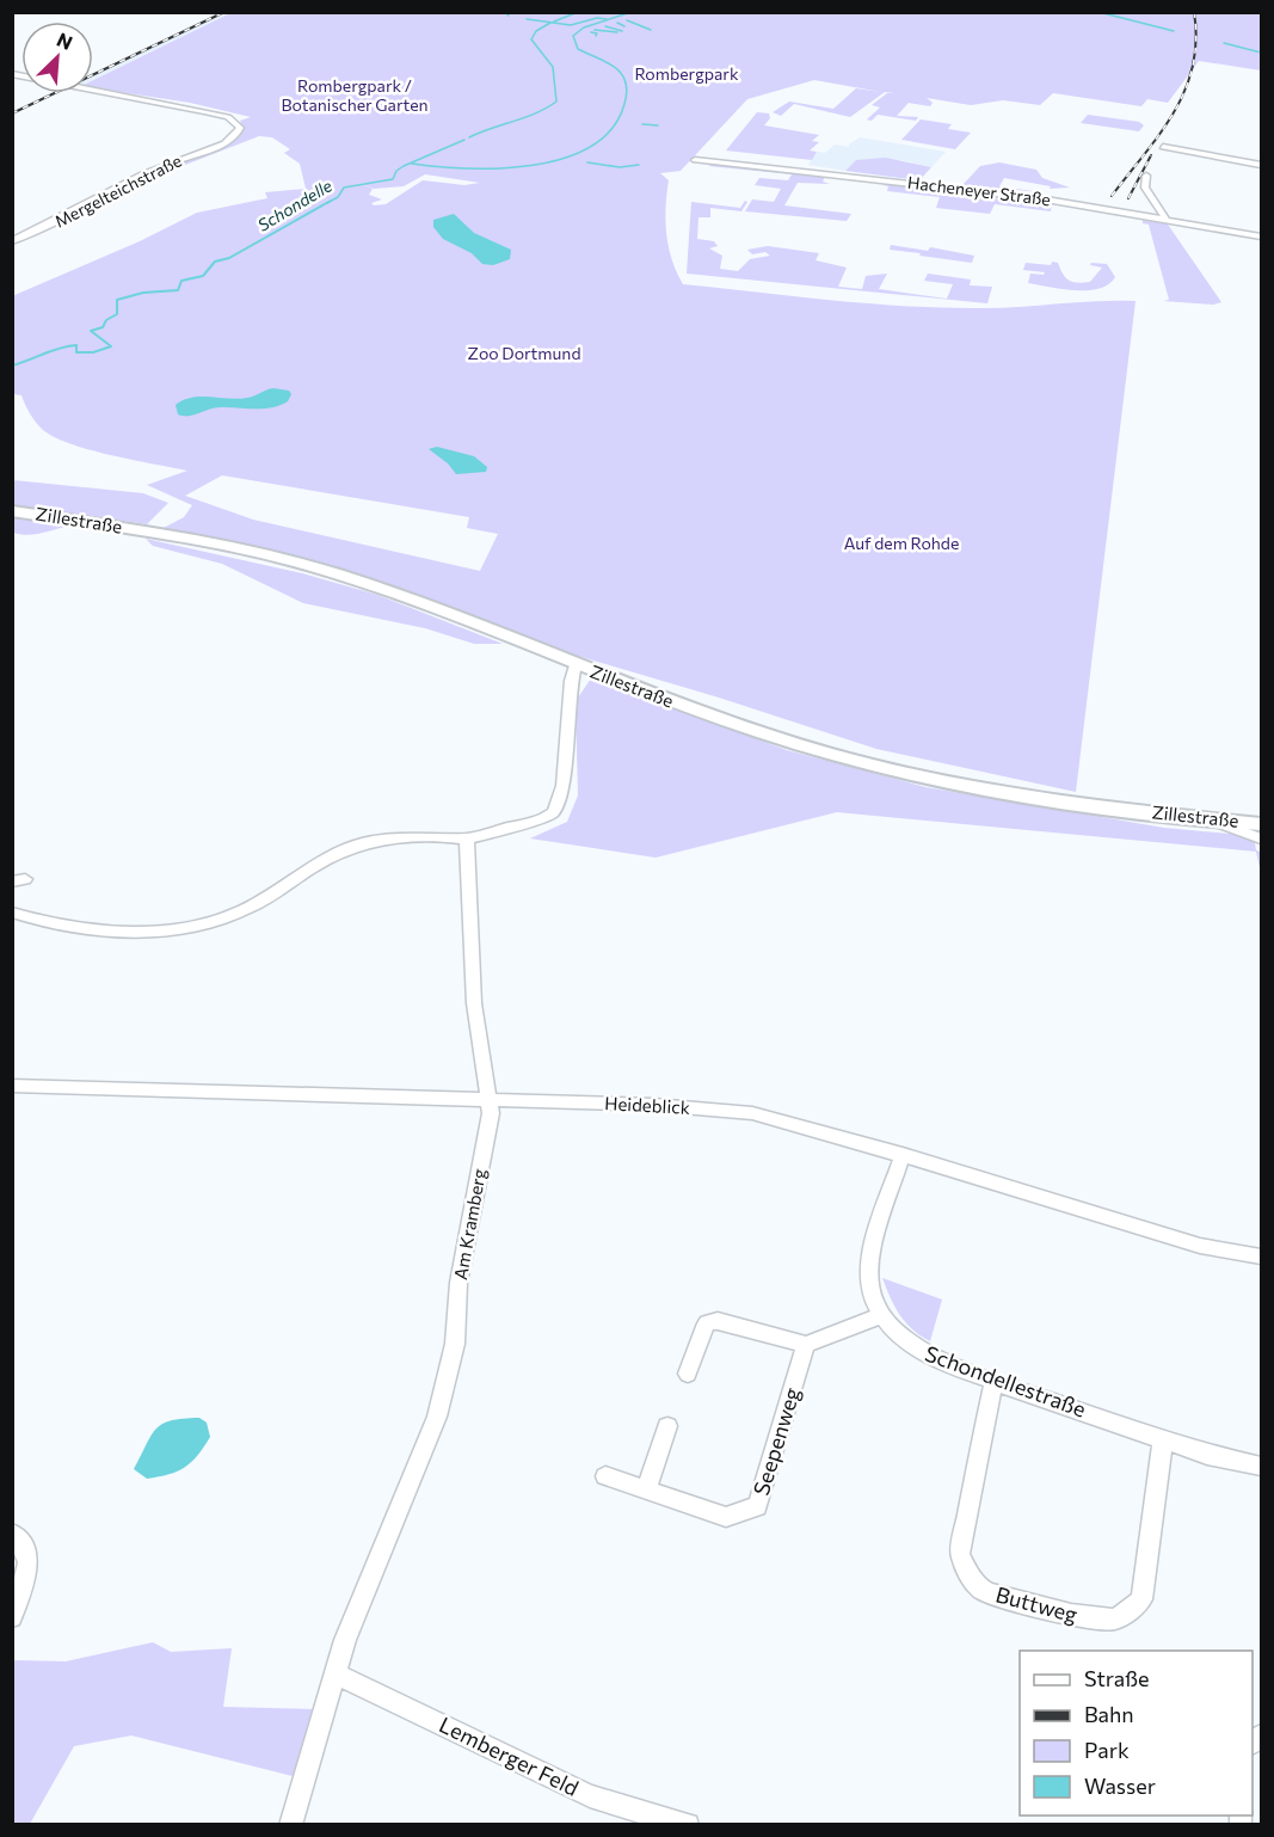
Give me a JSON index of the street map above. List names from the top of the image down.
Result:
{
  "streets": {
    "main road": ["Zillestraße"],
    "street": [
      "Mergelteichstraße",
      "Hacheneyer Straße",
      "Heideblick",
      "Am Kramberg",
      "Schondellestraße",
      "Seepenweg",
      "Buttweg",
      "Lemberger Feld"
    ]
  },
  "crossings": [
    ["Heideblick", "Am Kramberg"],
    ["Am Kramberg", "Lemberger Feld"],
    ["Schondellestraße", "Buttweg"]
  ],
  "water": ["Schondelle"],
  "parks": [
    "Rombergpark",
    "Rombergpark / Botanischer Garten",
    "Zoo Dortmund",
    "Auf dem Rohde"
  ],
  "legend": [
    "Straße",
    "Bahn",
    "Park",
    "Wasser"
  ],
  "north": "top right"
}
